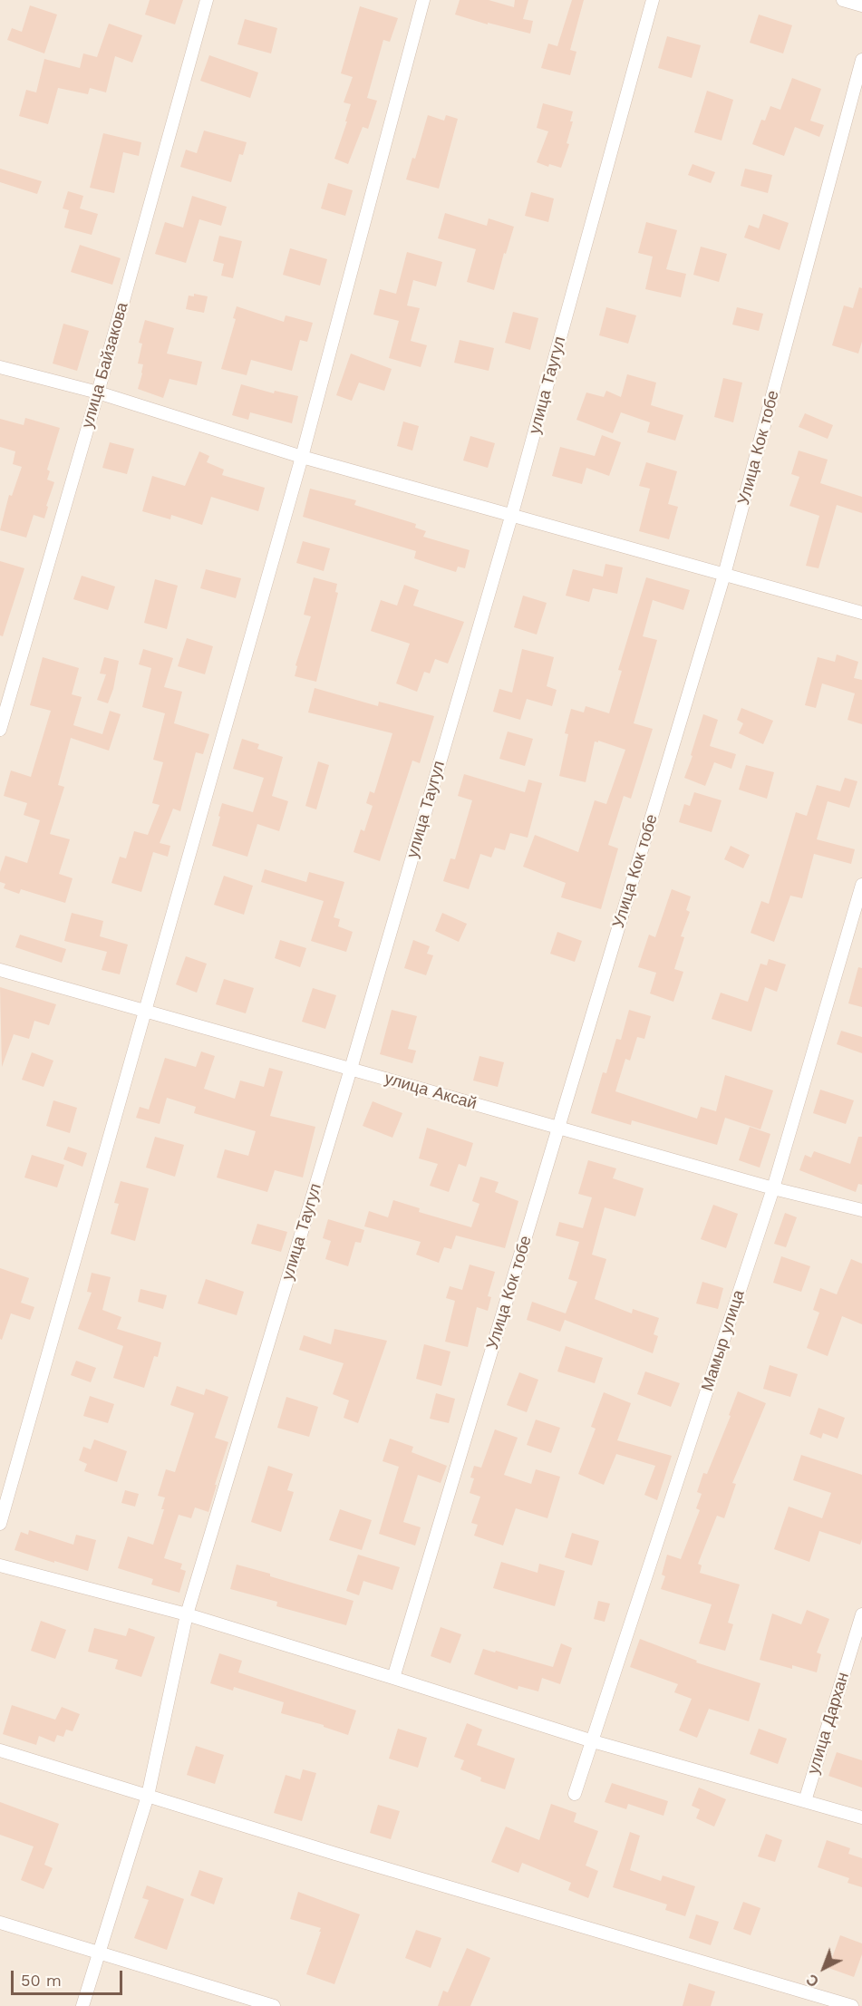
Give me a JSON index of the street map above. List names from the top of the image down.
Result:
{
  "streets": {
    "street": [
      "улица Байзакова",
      "улица Таугул",
      "Улица Кок тобе",
      "улица Аксай",
      "Мамыр улица",
      "улица Дархан"
    ]
  },
  "crossings": [
    ["улица Таугул", "улица Аксай"],
    ["Улица Кок тобе", "улица Аксай"],
    ["улица Аксай", "Мамыр улица"]
  ],
  "scale_bar": "50 m",
  "north": "bottom left"
}
